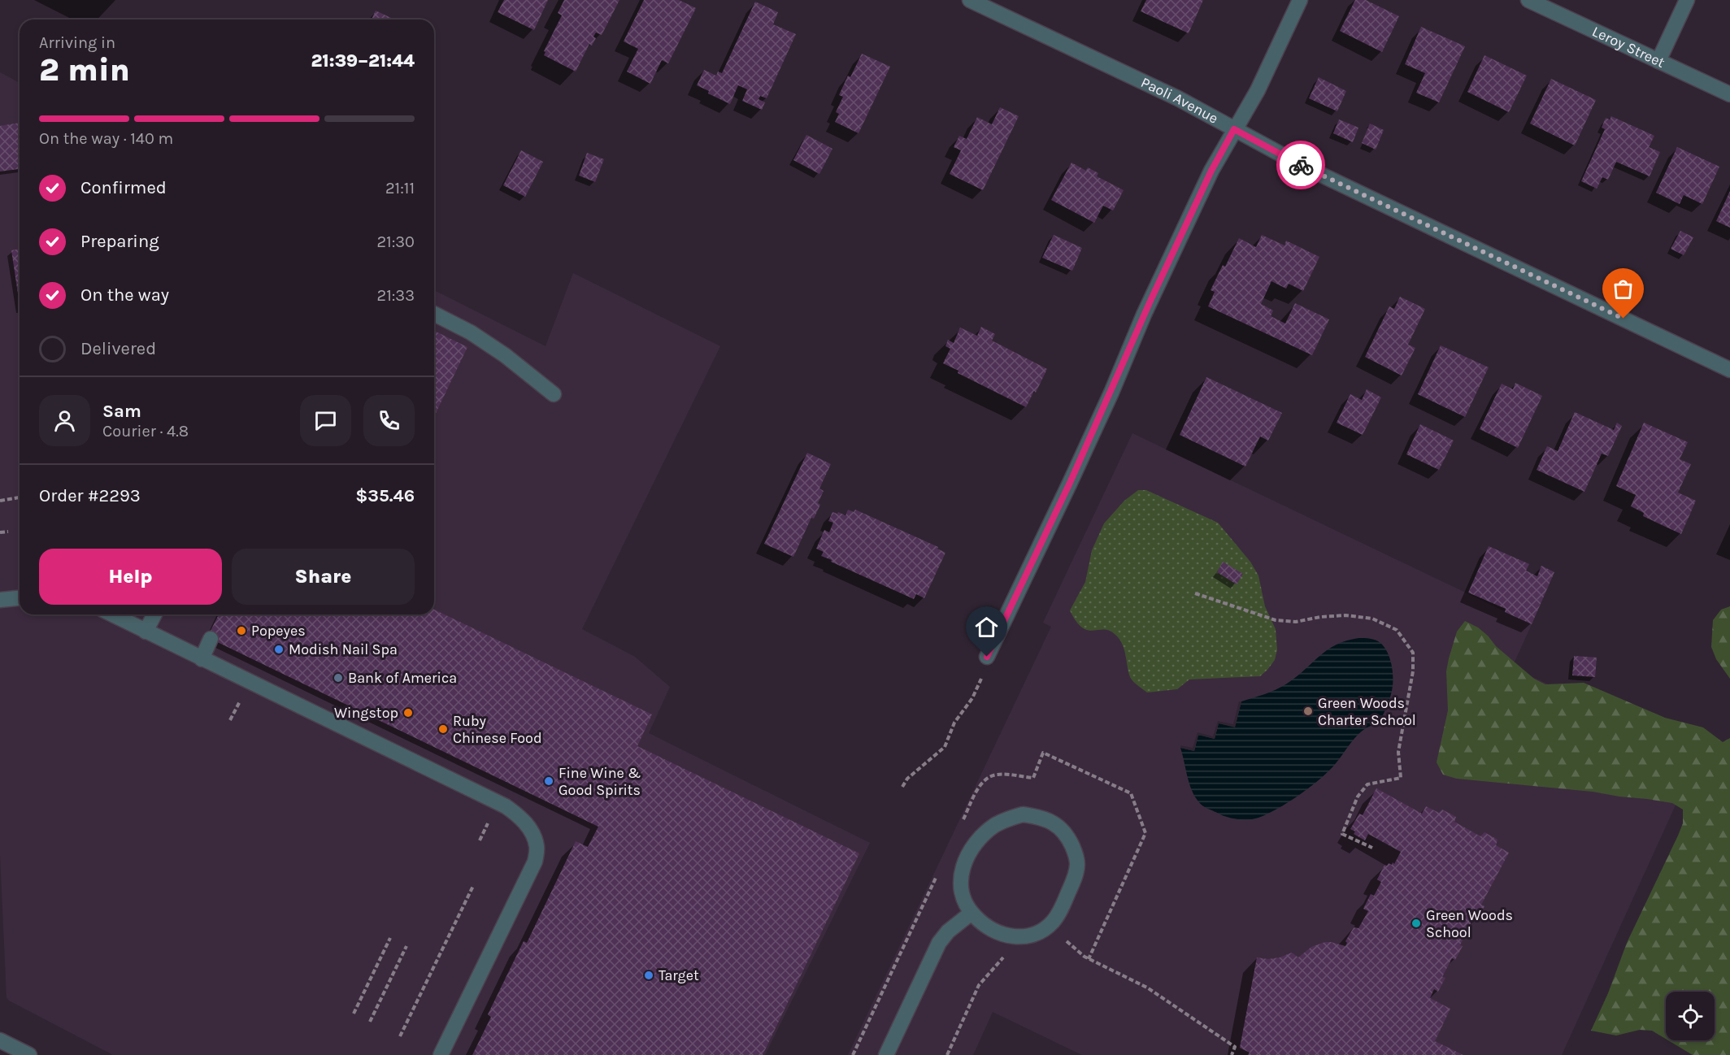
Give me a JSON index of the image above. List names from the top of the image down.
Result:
{
  "streets": {
    "street": ["Leroy Street", "Paoli Avenue"]
  },
  "places": [
    "Popeyes",
    "Modish Nail Spa",
    "Bank of America",
    "Green Woods Charter School",
    "Wingstop",
    "Ruby Chinese Food",
    "Fine Wine & Good Spirits",
    "Green Woods School",
    "Target"
  ],
  "page": {
    "heading": ["2 min", "Arriving in", "21:39–21:44"],
    "panel": [
      "Sam",
      "Courier · 4.8",
      "Order #2293",
      "$35.46"
    ],
    "bar": "On the way · 140 m",
    "list": [
      ["Confirmed", "21:11"],
      ["Preparing", "21:30"],
      ["On the way", "21:33"],
      "Delivered"
    ],
    "buttons": ["Help", "Share"]
  }
}
